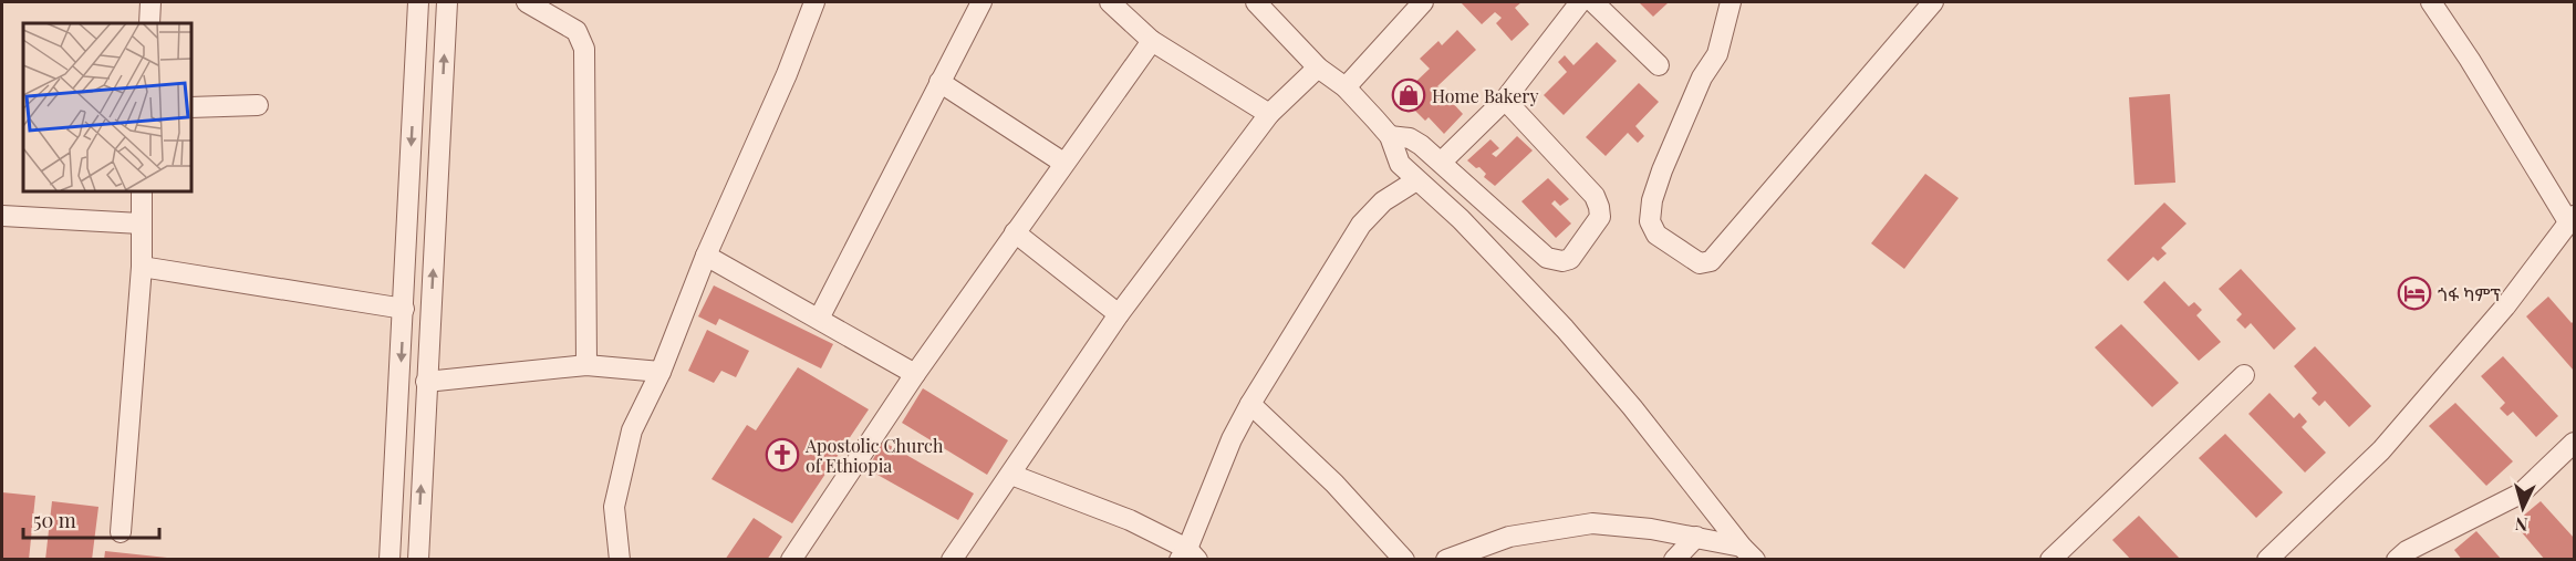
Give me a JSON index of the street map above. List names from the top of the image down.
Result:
{
  "places": {
    "shop": ["Home Bakery"],
    "hotel": ["ጎፋ ካምፕ"],
    "church": ["Apostolic Church of Ethiopia"]
  },
  "scale_bar": "50 m",
  "north": "bottom"
}
